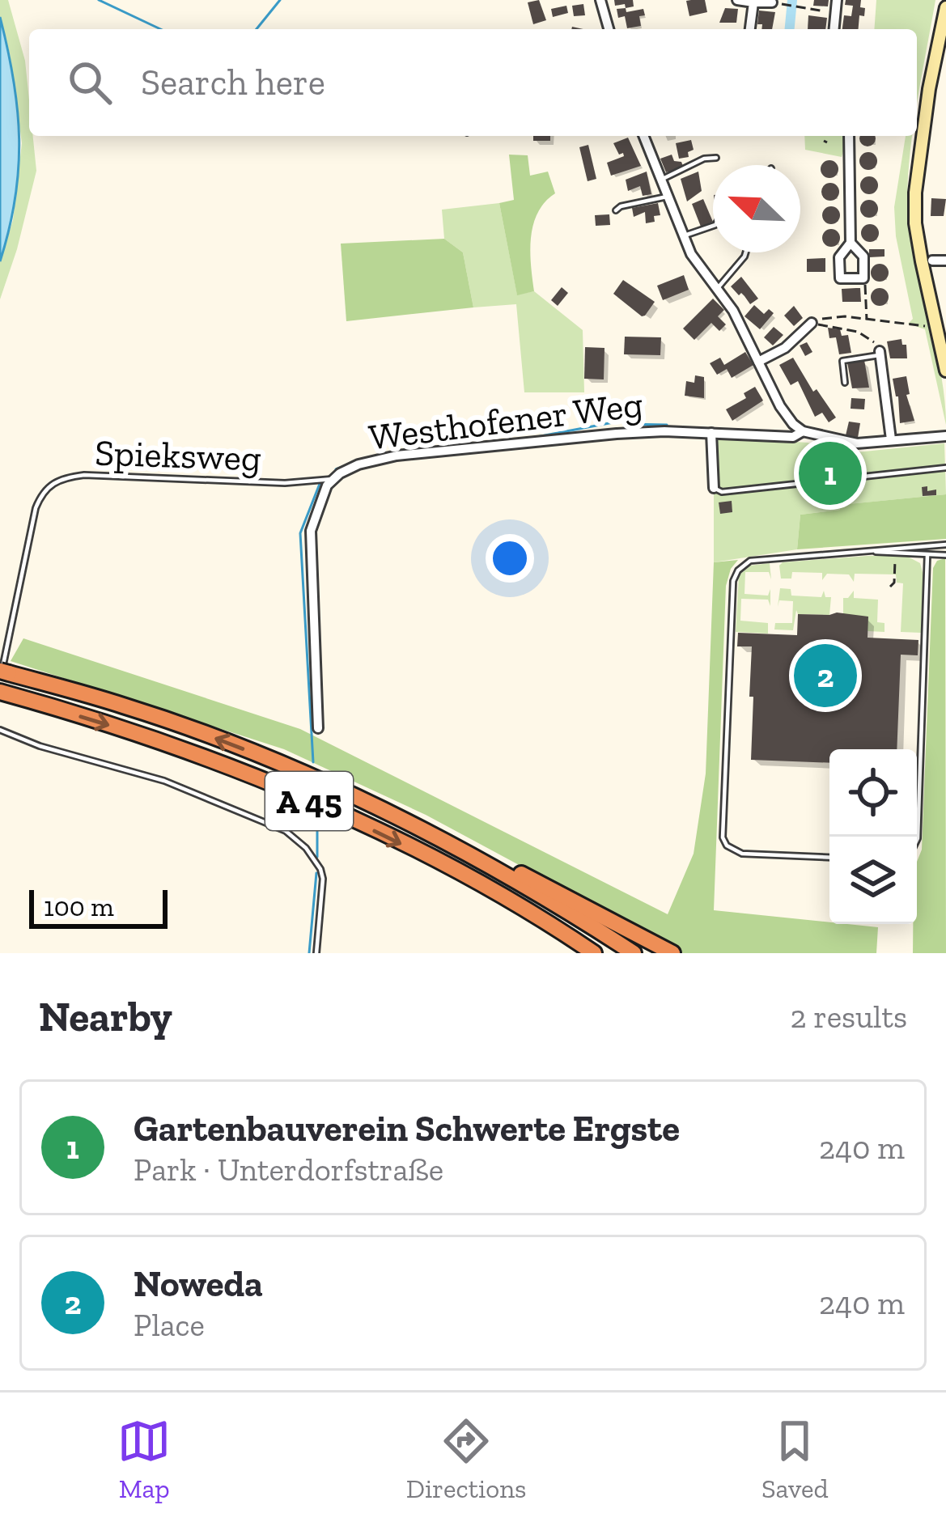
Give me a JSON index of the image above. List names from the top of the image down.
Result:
{
  "streets": {
    "highway": ["A 45"],
    "street": ["Westhofener Weg"],
    "lane": ["Spieksweg"]
  },
  "crossings": [
    ["Westhofener Weg", "Spieksweg"],
    ["Spieksweg", "A 45"]
  ],
  "scale_bar": "100 m",
  "north": "top left",
  "page": {
    "search": "Search here",
    "pins": ["1", "2"],
    "scale": "100 m",
    "heading": ["Nearby", "2 results"],
    "list": [
      {
        "mark": "1",
        "name": "Gartenbauverein Schwerte Ergste",
        "note": "Park · Unterdorfstraße",
        "value": "240 m"
      },
      {
        "mark": "2",
        "name": "Noweda",
        "note": "Place",
        "value": "240 m"
      }
    ],
    "nav": ["Map", "Directions", "Saved"]
  }
}
